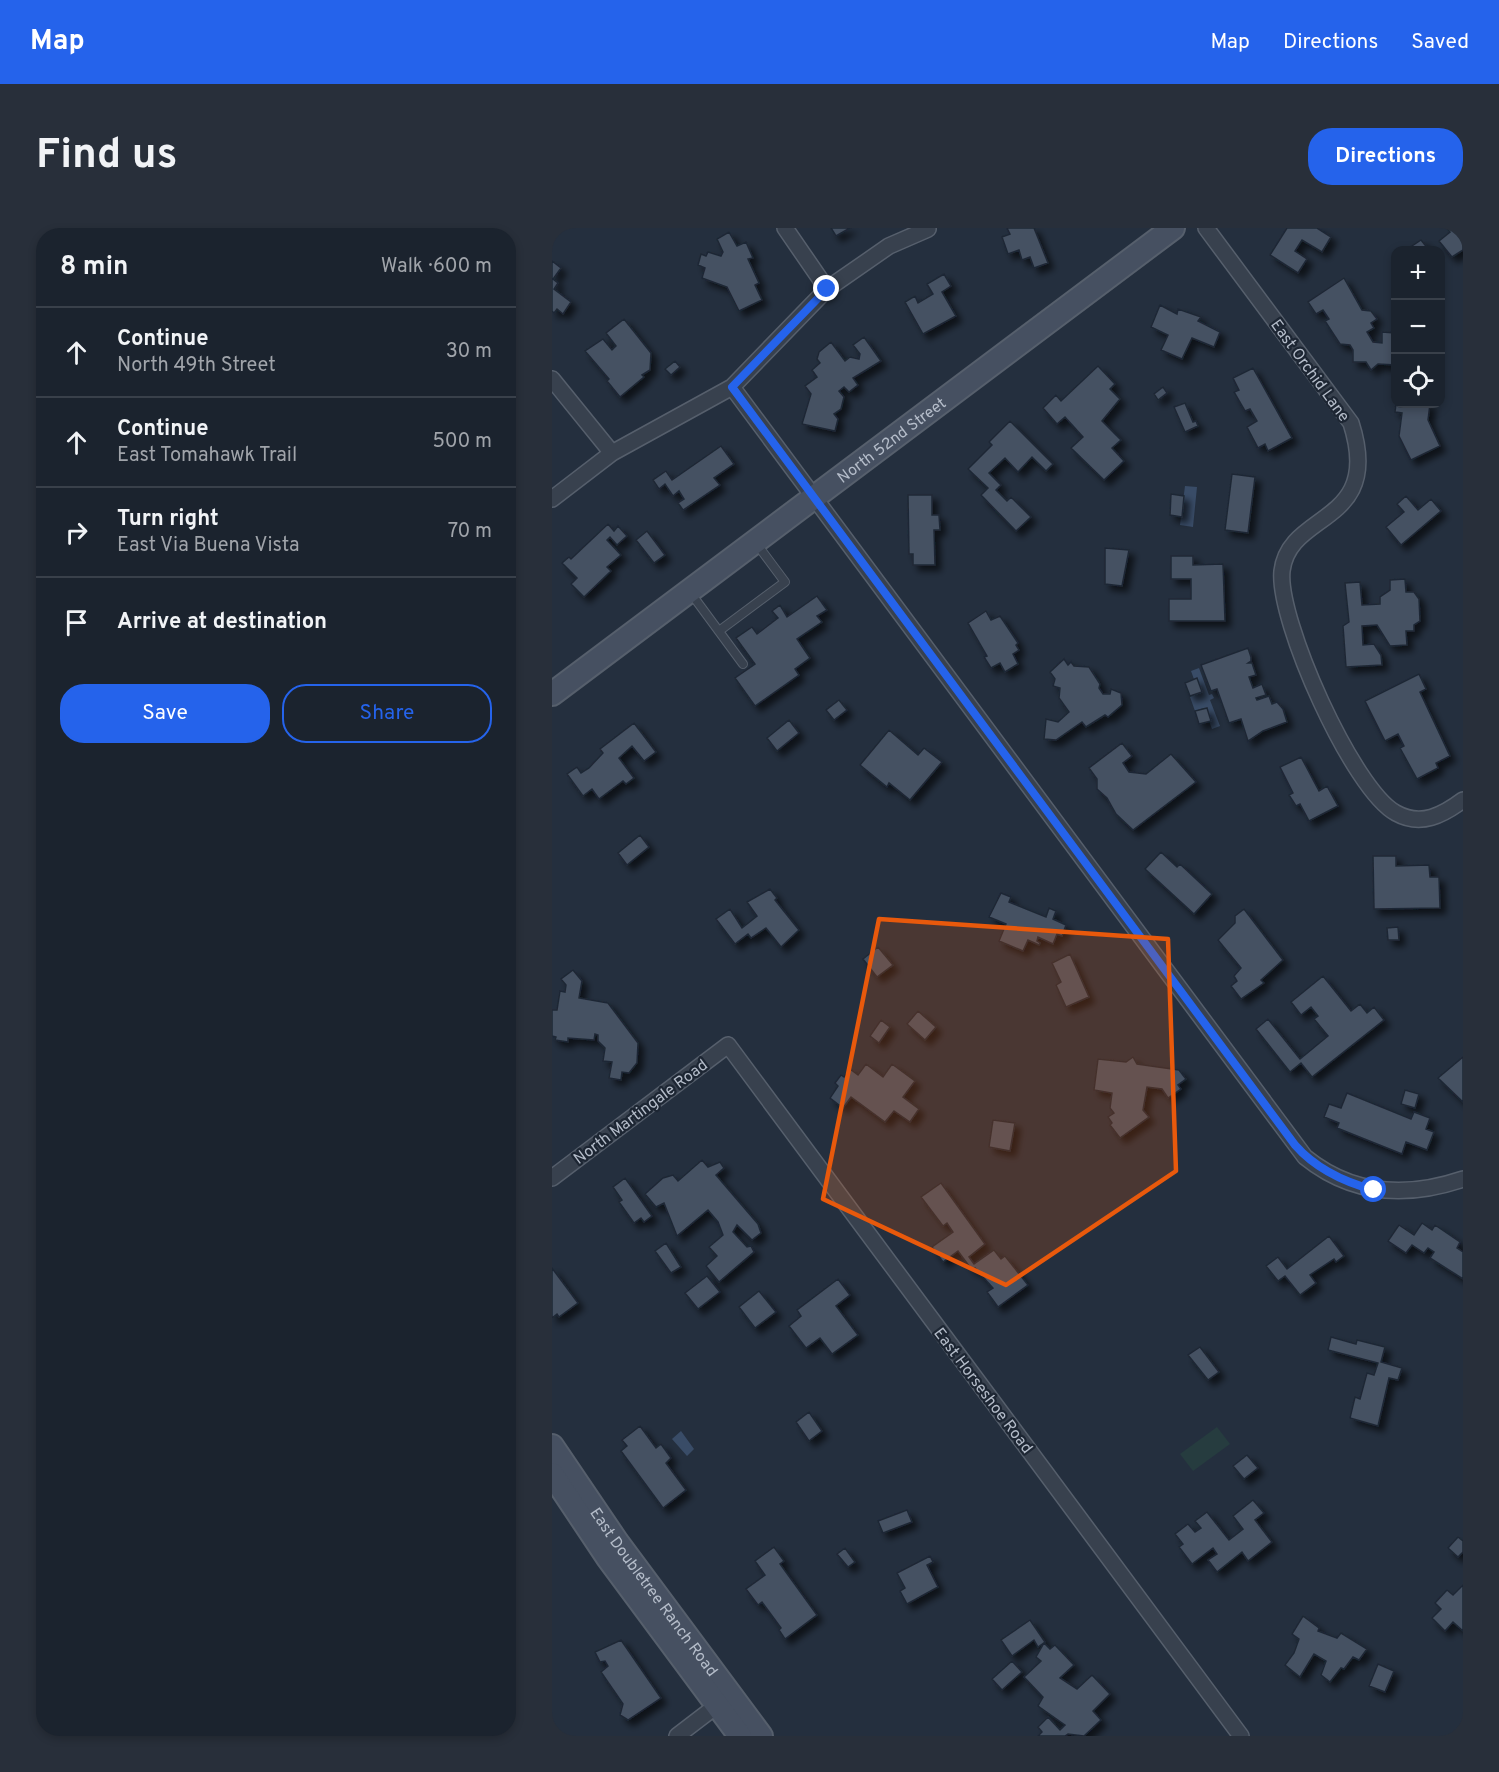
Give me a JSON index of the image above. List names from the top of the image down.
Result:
{
  "streets": {
    "street": [
      "East Orchid Lane",
      "North 52nd Street",
      "North Martingale Road",
      "East Horseshoe Road",
      "East Doubletree Ranch Road"
    ]
  },
  "crossings": [
    ["North Martingale Road", "East Horseshoe Road"]
  ],
  "page": {
    "header": "Map",
    "nav": ["Map", "Directions", "Saved"],
    "buttons": [
      "Directions",
      ["Save", "Share"]
    ],
    "title": "Find us",
    "heading": ["8 min", "Walk · 600 m"],
    "map_buttons": ["+", "−"],
    "list": [
      ["Continue", "North 49th Street", "30 m"],
      ["Continue", "East Tomahawk Trail", "500 m"],
      ["Turn right", "East Via Buena Vista", "70 m"],
      "Arrive at destination"
    ]
  }
}
